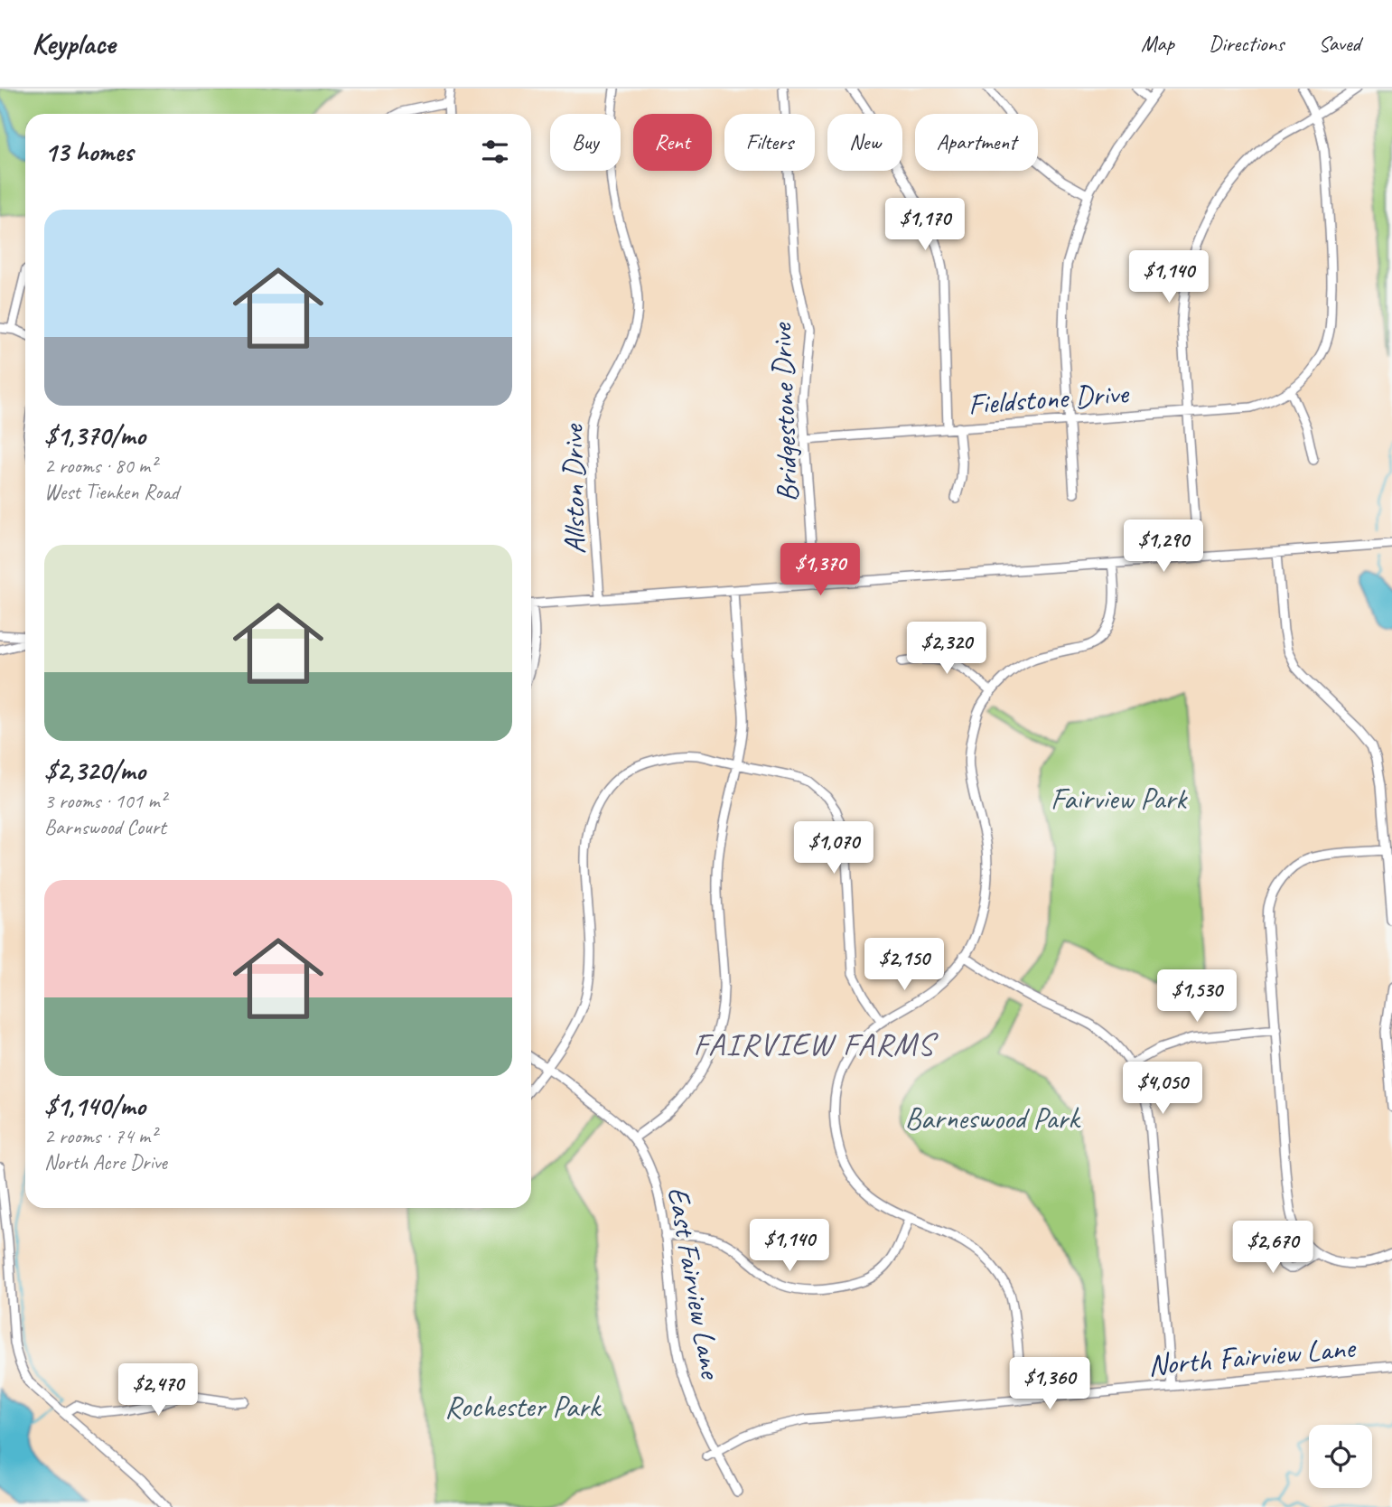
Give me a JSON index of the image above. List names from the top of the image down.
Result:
{
  "streets": {
    "street": [
      "Fieldstone Drive",
      "Bridgestone Drive",
      "Allston Drive",
      "East Fairview Lane",
      "North Fairview Lane"
    ]
  },
  "crossings": [
    ["Fieldstone Drive", "Bridgestone Drive"],
    ["East Fairview Lane", "North Fairview Lane"]
  ],
  "districts": ["FAIRVIEW FARMS"],
  "parks": ["Fairview Park", "Barneswood Park", "Rochester Park"],
  "page": {
    "header": "Keyplace",
    "nav": ["Map", "Directions", "Saved"],
    "chip": [
      "Buy",
      "Rent",
      "Filters",
      "New",
      "Apartment"
    ],
    "heading": "13 homes",
    "list": [
      {
        "name": "$1,370/mo",
        "note": "2 rooms · 80 m² · West Tienken Road"
      },
      {
        "name": "$2,320/mo",
        "note": "3 rooms · 101 m² · Barnswood Court"
      },
      {
        "name": "$1,140/mo",
        "note": "2 rooms · 74 m² · North Acre Drive"
      }
    ],
    "price": [
      "$1,170",
      "$1,140",
      "$1,290",
      "$1,370",
      "$2,320",
      "$1,070",
      "$2,150",
      "$1,530",
      "$4,050",
      "$1,140",
      "$2,670",
      "$1,360",
      "$2,470"
    ]
  }
}
